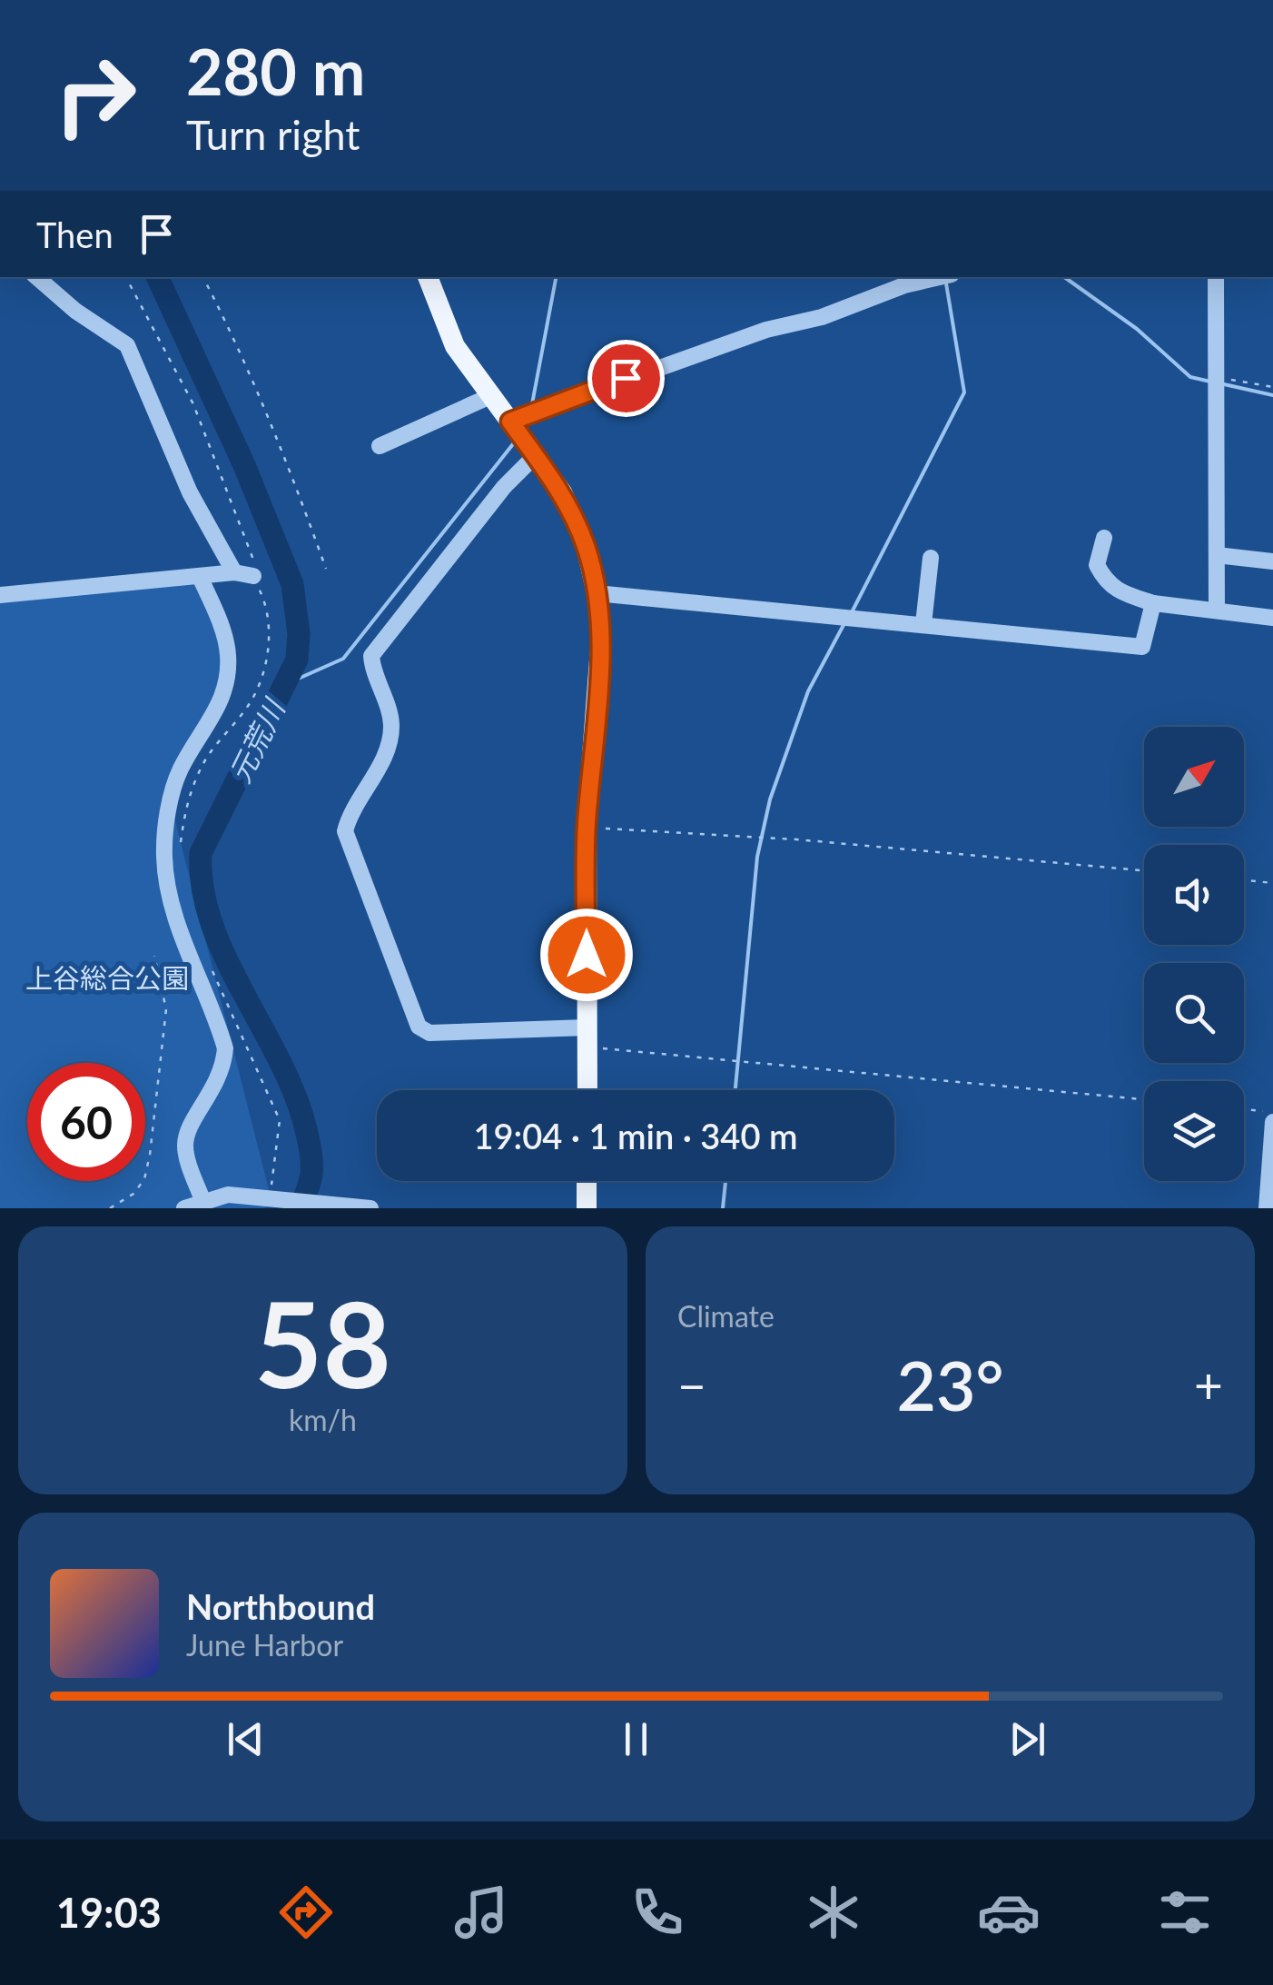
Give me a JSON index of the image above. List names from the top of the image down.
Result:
{
  "water": ["元荒川"],
  "parks": ["上谷総合公園"],
  "north": "top right",
  "page": {
    "turn": ["280 m", "Turn right"],
    "then": "Then",
    "limit": "60",
    "trip": "19:04 · 1 min · 340 m",
    "tile": [
      ["58", "km/h"],
      "Climate"
    ],
    "heat": ["−", "23°", "+"],
    "song": ["Northbound", "June Harbor"],
    "tabs": "19:03"
  }
}
